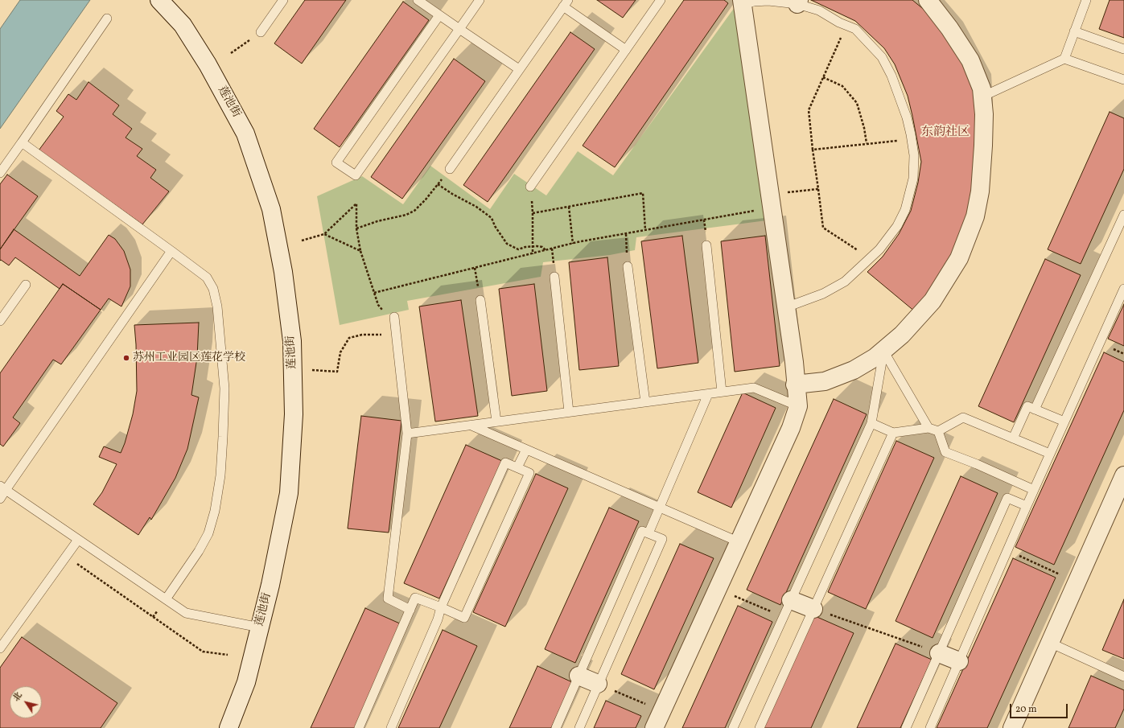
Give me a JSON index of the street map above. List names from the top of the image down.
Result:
{
  "streets": {
    "street": ["莲池街"]
  },
  "districts": ["东韵社区"],
  "places": ["苏州工业园区莲花学校"],
  "scale_bar": "20 m",
  "north": "top left"
}
